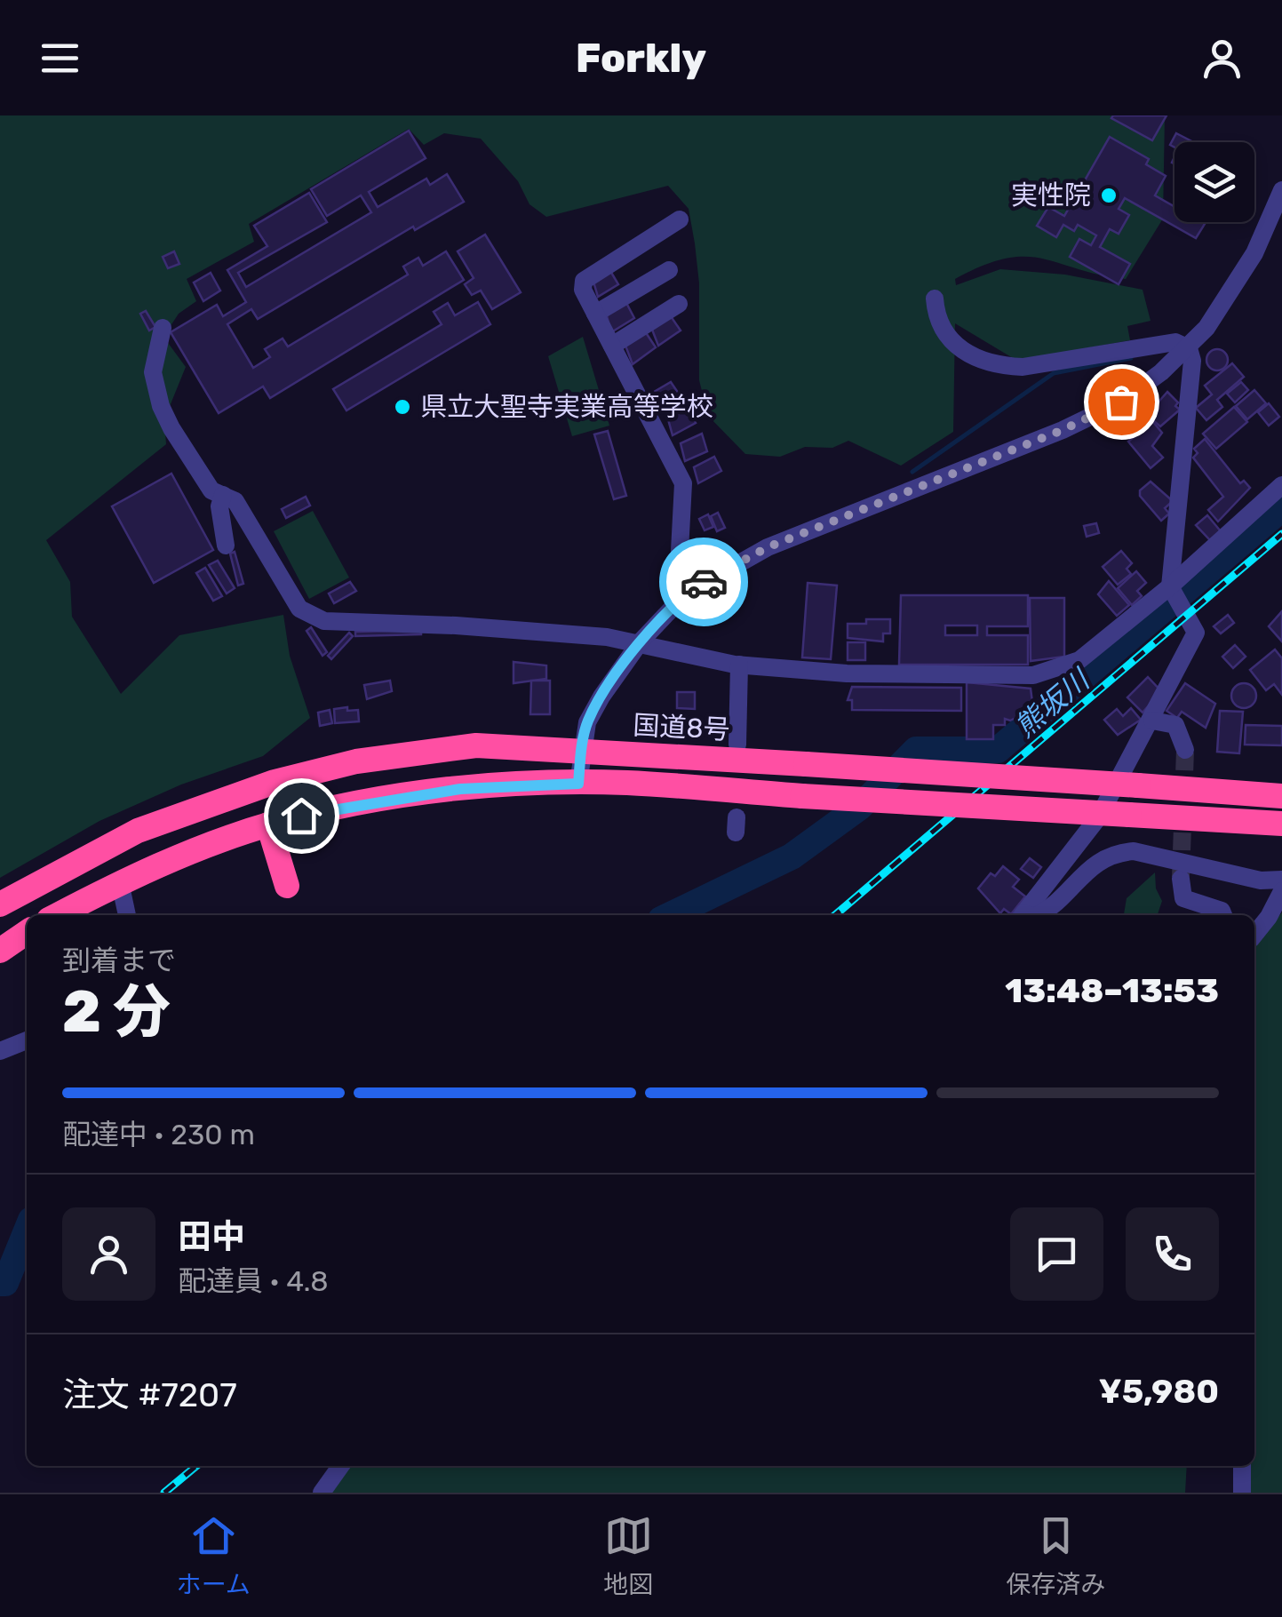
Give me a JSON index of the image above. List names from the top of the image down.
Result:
{
  "streets": {
    "highway": ["国道8号"]
  },
  "water": ["熊坂川"],
  "places": ["実性院", "県立大聖寺実業高等学校"],
  "page": {
    "header": "Forkly",
    "heading": ["2 分", "到着まで", "13:48–13:53"],
    "panel": [
      "田中",
      "配達員 · 4.8",
      "注文 #7207",
      "¥5,980"
    ],
    "bar": "配達中 · 230 m",
    "tabs": ["ホーム", "地図", "保存済み"]
  }
}
